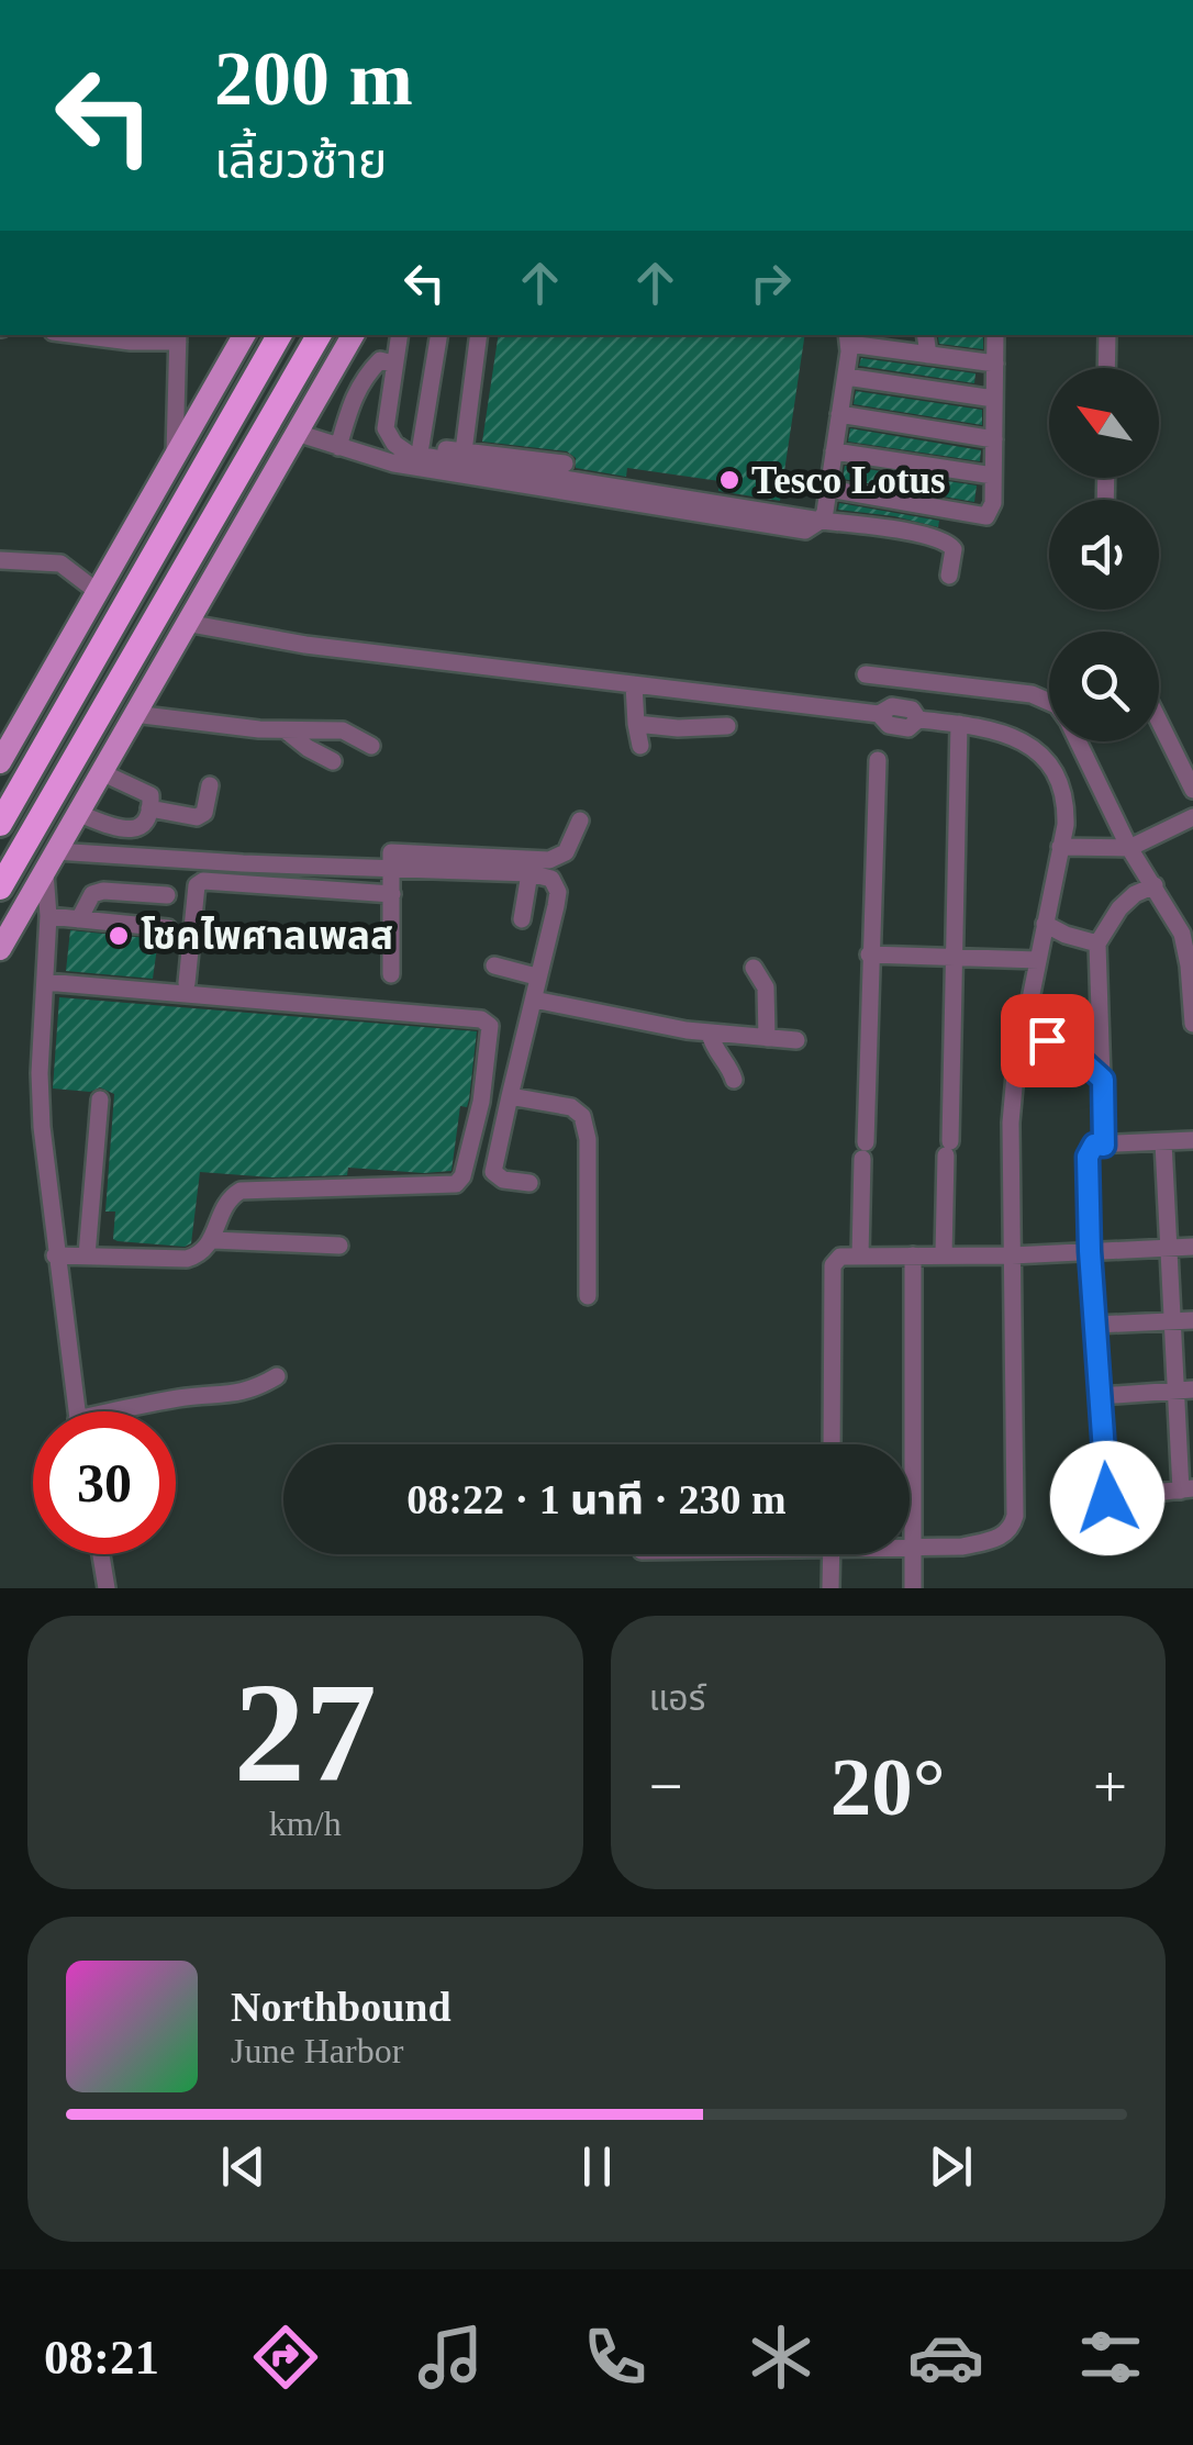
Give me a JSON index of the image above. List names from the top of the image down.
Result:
{
  "places": ["Tesco Lotus", "โชคไพศาลเพลส"],
  "north": "top left",
  "page": {
    "turn": ["200 m", "เลี้ยวซ้าย"],
    "limit": "30",
    "trip": "08:22 · 1 นาที · 230 m",
    "tile": [
      ["27", "km/h"],
      "แอร์"
    ],
    "heat": ["−", "20°", "+"],
    "song": ["Northbound", "June Harbor"],
    "tabs": "08:21"
  }
}
